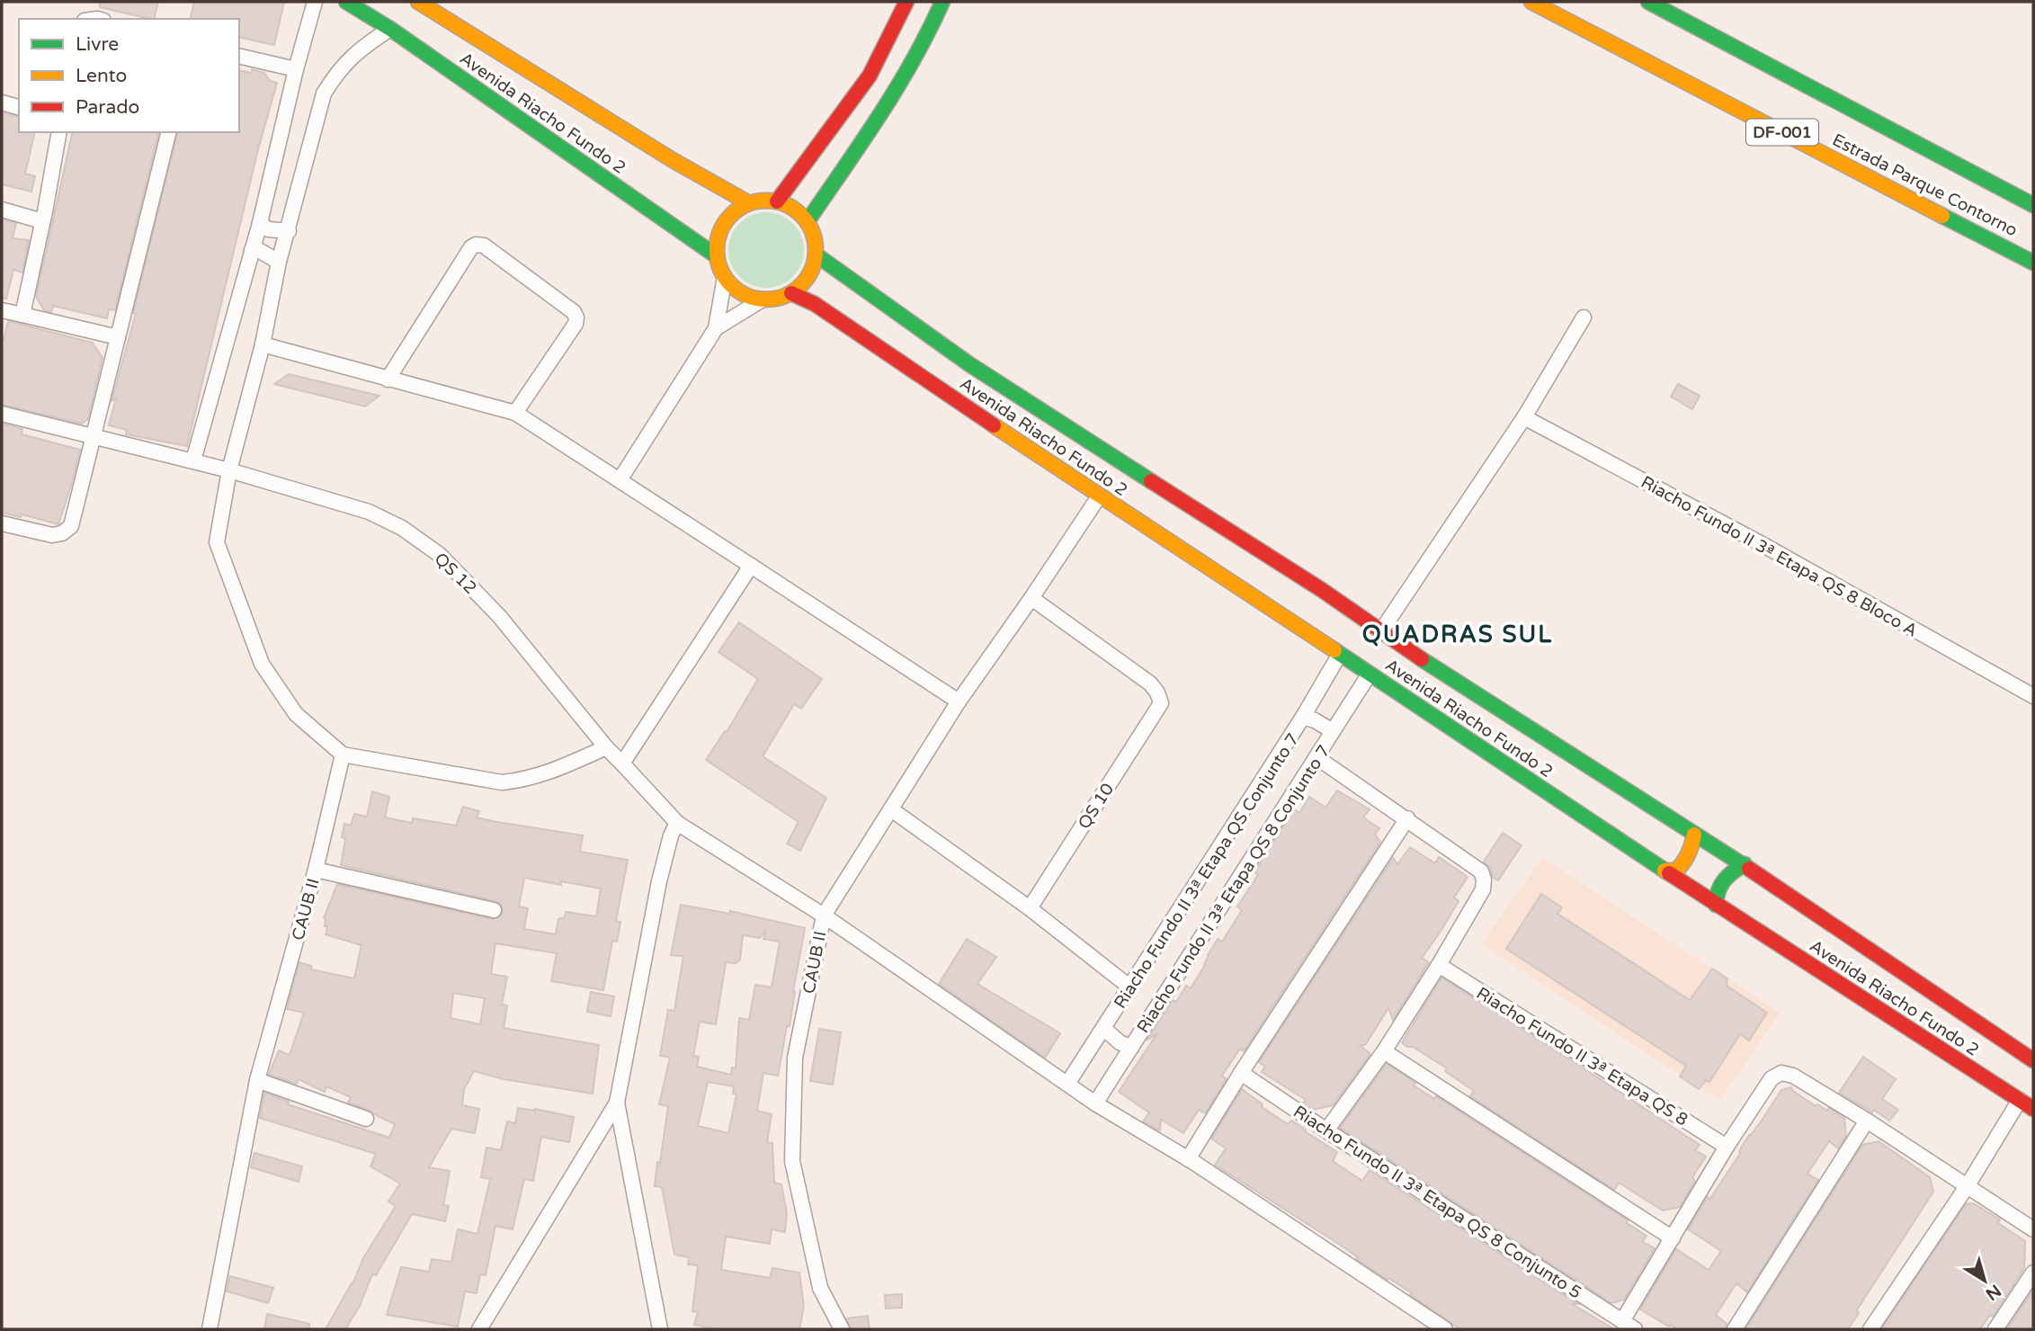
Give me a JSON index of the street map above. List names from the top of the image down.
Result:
{
  "streets": {
    "main road": ["Avenida Riacho Fundo 2", "DF-001", "Estrada Parque Contorno"],
    "street": [
      "Riacho Fundo II 3ª Etapa QS 8 Bloco A",
      "QS 12",
      "QS 10",
      "Riacho Fundo II 3ª Etapa QS Conjunto 7",
      "Riacho Fundo II 3ª Etapa QS 8 Conjunto 7",
      "CAUB II",
      "Riacho Fundo II 3ª Etapa QS 8",
      "Riacho Fundo II 3ª Etapa QS 8 Conjunto 5"
    ]
  },
  "crossings": [
    ["Avenida Riacho Fundo 2", "Riacho Fundo II 3ª Etapa QS Conjunto 7"],
    ["Avenida Riacho Fundo 2", "Riacho Fundo II 3ª Etapa QS 8 Conjunto 7"],
    ["QS 12", "CAUB II"],
    ["Riacho Fundo II 3ª Etapa QS Conjunto 7", "CAUB II"],
    ["Riacho Fundo II 3ª Etapa QS 8 Conjunto 7", "CAUB II"]
  ],
  "districts": ["QUADRAS SUL"],
  "legend": ["Livre", "Lento", "Parado"],
  "north": "bottom right"
}
